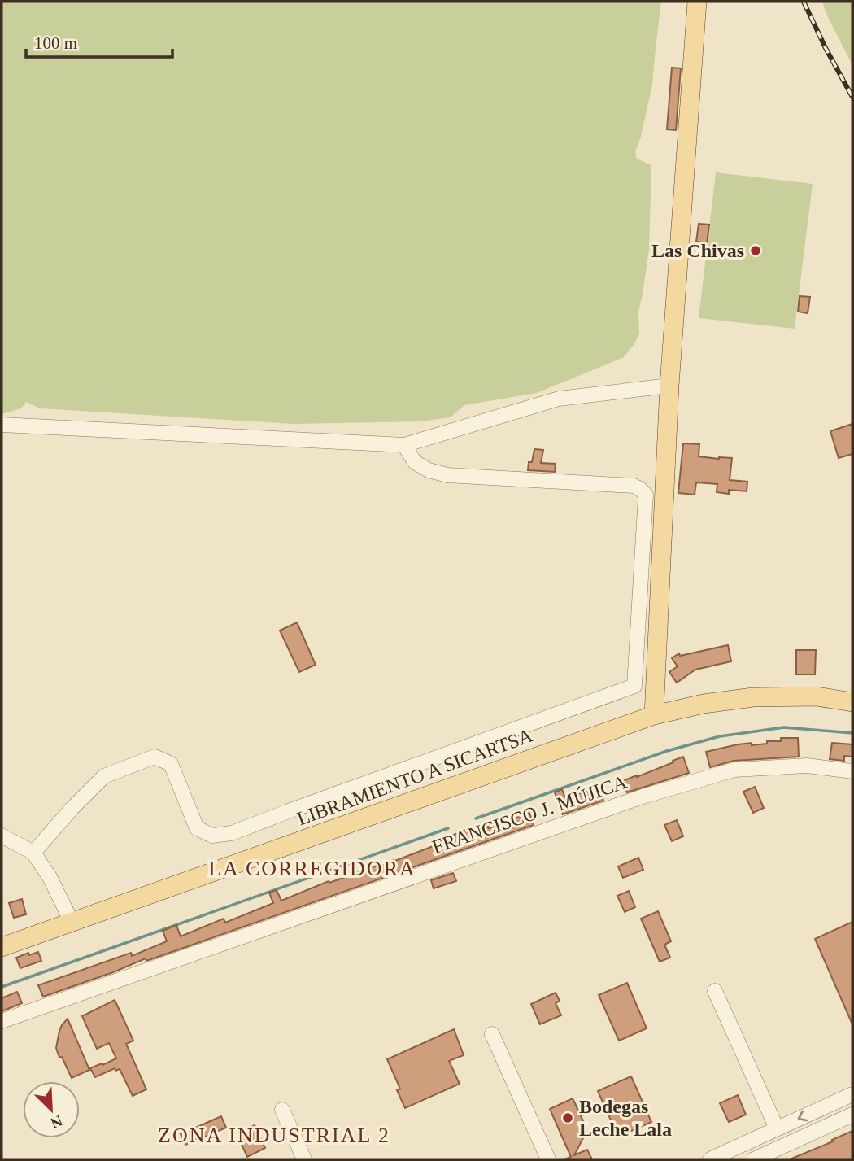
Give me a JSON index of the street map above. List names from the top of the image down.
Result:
{
  "streets": {
    "main road": ["LIBRAMIENTO A SICARTSA"],
    "street": ["FRANCISCO J. MÚJICA"]
  },
  "districts": ["LA CORREGIDORA", "ZONA INDUSTRIAL 2"],
  "places": ["Las Chivas", "Bodegas Leche Lala"],
  "scale_bar": "100 m",
  "north": "bottom right"
}
